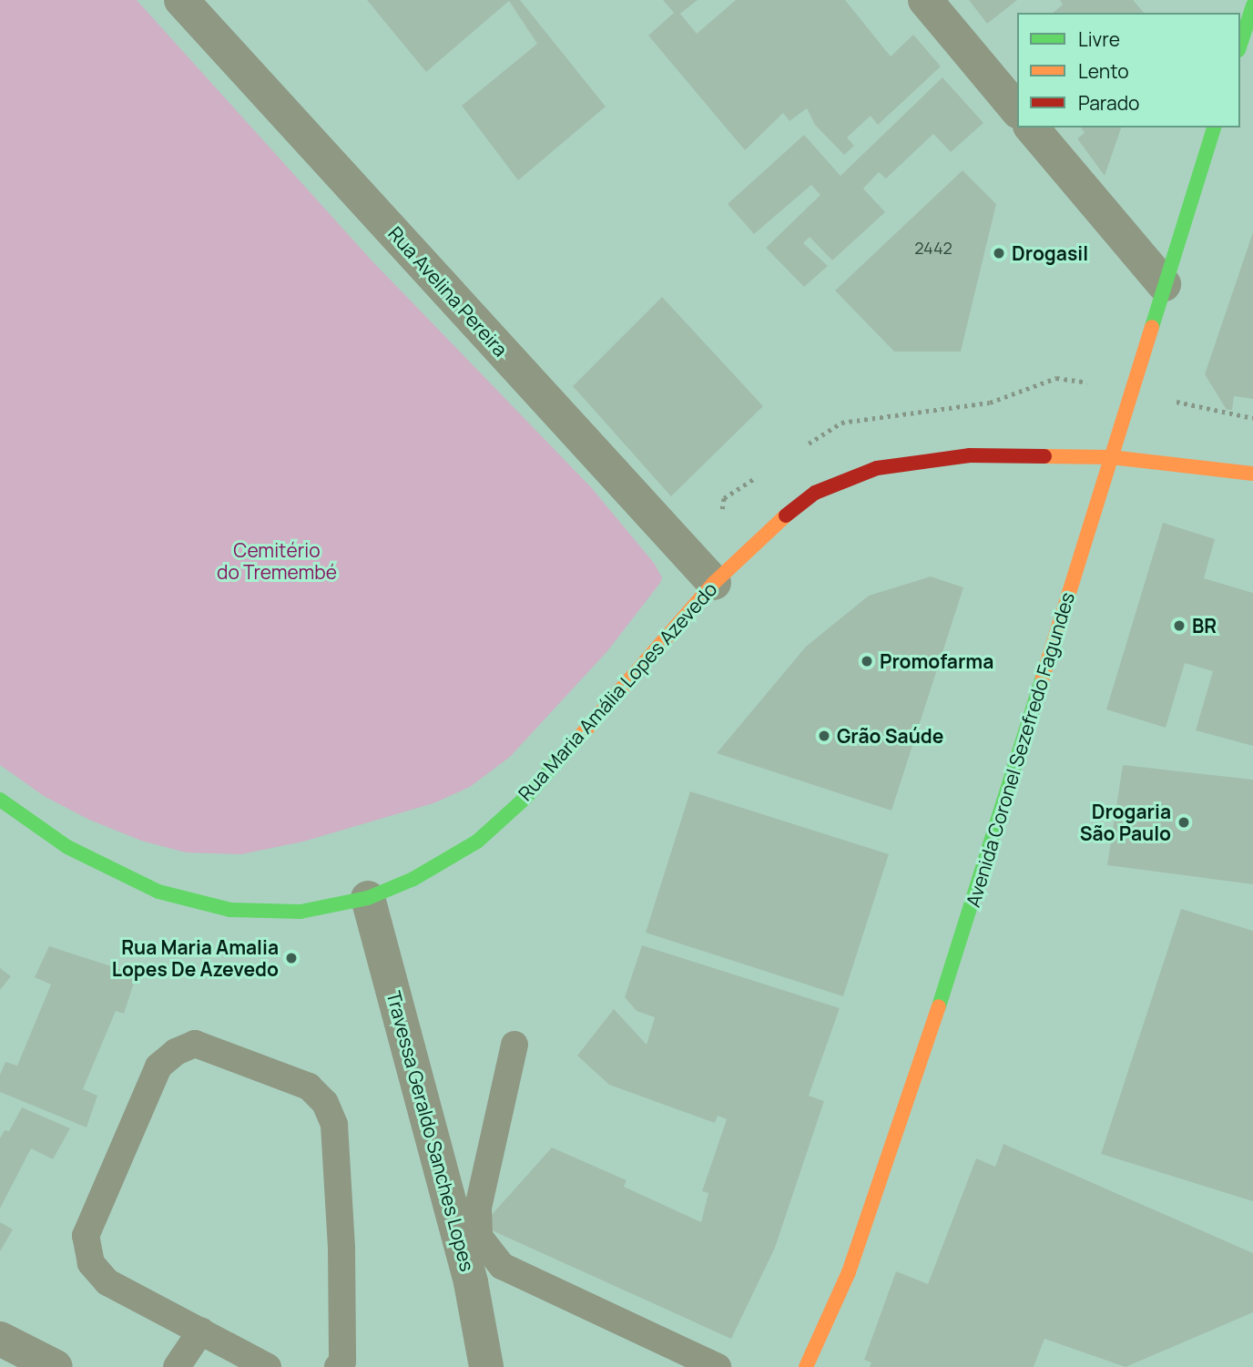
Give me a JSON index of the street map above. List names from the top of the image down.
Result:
{
  "streets": {
    "main road": ["Rua Maria Amália Lopes Azevedo", "Avenida Coronel Sezefredo Fagundes"],
    "street": ["Rua Avelina Pereira", "Travessa Geraldo Sanches Lopes"]
  },
  "crossings": [
    ["Rua Avelina Pereira", "Rua Maria Amália Lopes Azevedo"],
    ["Rua Maria Amália Lopes Azevedo", "Avenida Coronel Sezefredo Fagundes"],
    ["Rua Maria Amália Lopes Azevedo", "Travessa Geraldo Sanches Lopes"]
  ],
  "parks": ["Cemitério do Tremembé"],
  "places": [
    "Drogasil",
    "BR",
    "Promofarma",
    "Grão Saúde",
    "Drogaria São Paulo",
    "Rua Maria Amalia Lopes De Azevedo"
  ],
  "house_numbers": ["2442"],
  "legend": ["Livre", "Lento", "Parado"]
}
